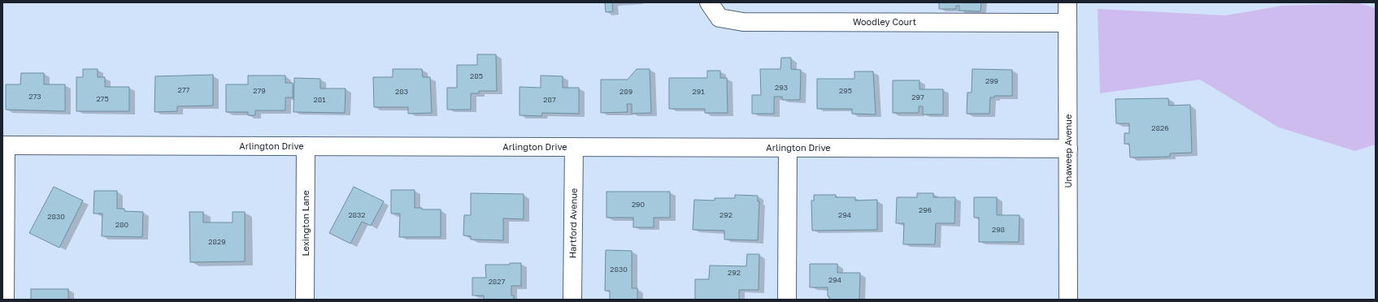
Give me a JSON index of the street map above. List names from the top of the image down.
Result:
{
  "streets": {
    "street": [
      "Woodley Court",
      "Arlington Drive",
      "Unaweep Avenue",
      "Lexington Lane",
      "Hartford Avenue"
    ]
  },
  "crossings": [
    ["Woodley Court", "Unaweep Avenue"],
    ["Arlington Drive", "Unaweep Avenue"],
    ["Arlington Drive", "Lexington Lane"],
    ["Arlington Drive", "Hartford Avenue"]
  ],
  "house_numbers": [
    "285",
    "299",
    "293",
    "277",
    "279",
    "295",
    "283",
    "289",
    "291",
    "273",
    "297",
    "275",
    "281",
    "287",
    "2826",
    "290",
    "296",
    "2832",
    "292",
    "294",
    "2830",
    "280",
    "298",
    "2829",
    "2830",
    "292",
    "294",
    "2827"
  ]
}
